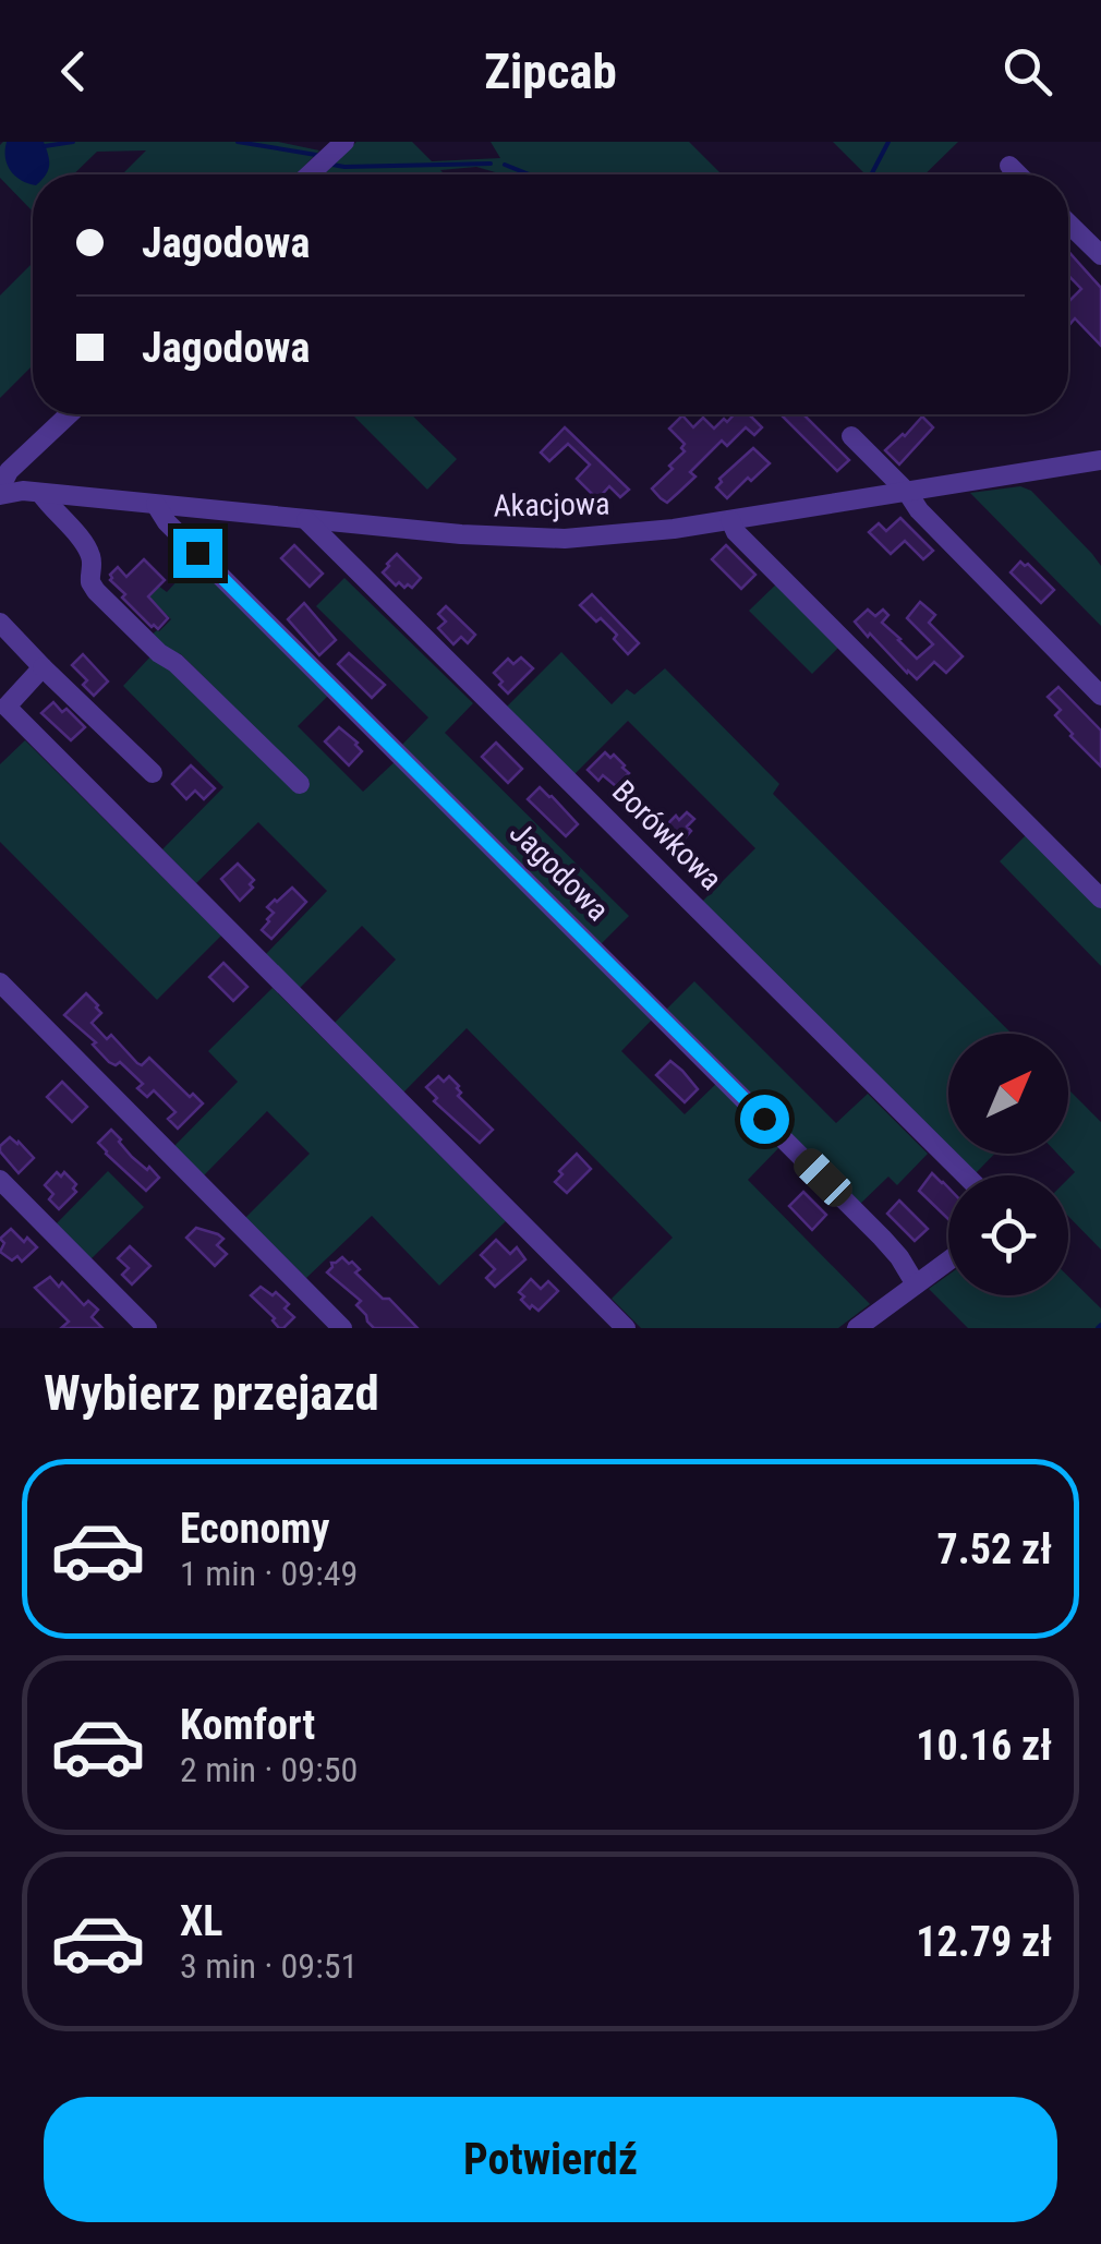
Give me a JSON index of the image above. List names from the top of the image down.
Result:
{
  "streets": {
    "street": ["Akacjowa", "Borówkowa", "Jagodowa"]
  },
  "crossings": [
    ["Akacjowa", "Borówkowa"],
    ["Akacjowa", "Jagodowa"]
  ],
  "north": "top right",
  "page": {
    "header": "Zipcab",
    "banner": ["Jagodowa", "Jagodowa"],
    "heading": "Wybierz przejazd",
    "list": [
      {
        "name": "Economy",
        "note": "1 min · 09:49",
        "value": "7.52 zł"
      },
      {
        "name": "Komfort",
        "note": "2 min · 09:50",
        "value": "10.16 zł"
      },
      {
        "name": "XL",
        "note": "3 min · 09:51",
        "value": "12.79 zł"
      }
    ],
    "buttons": "Potwierdź"
  }
}
